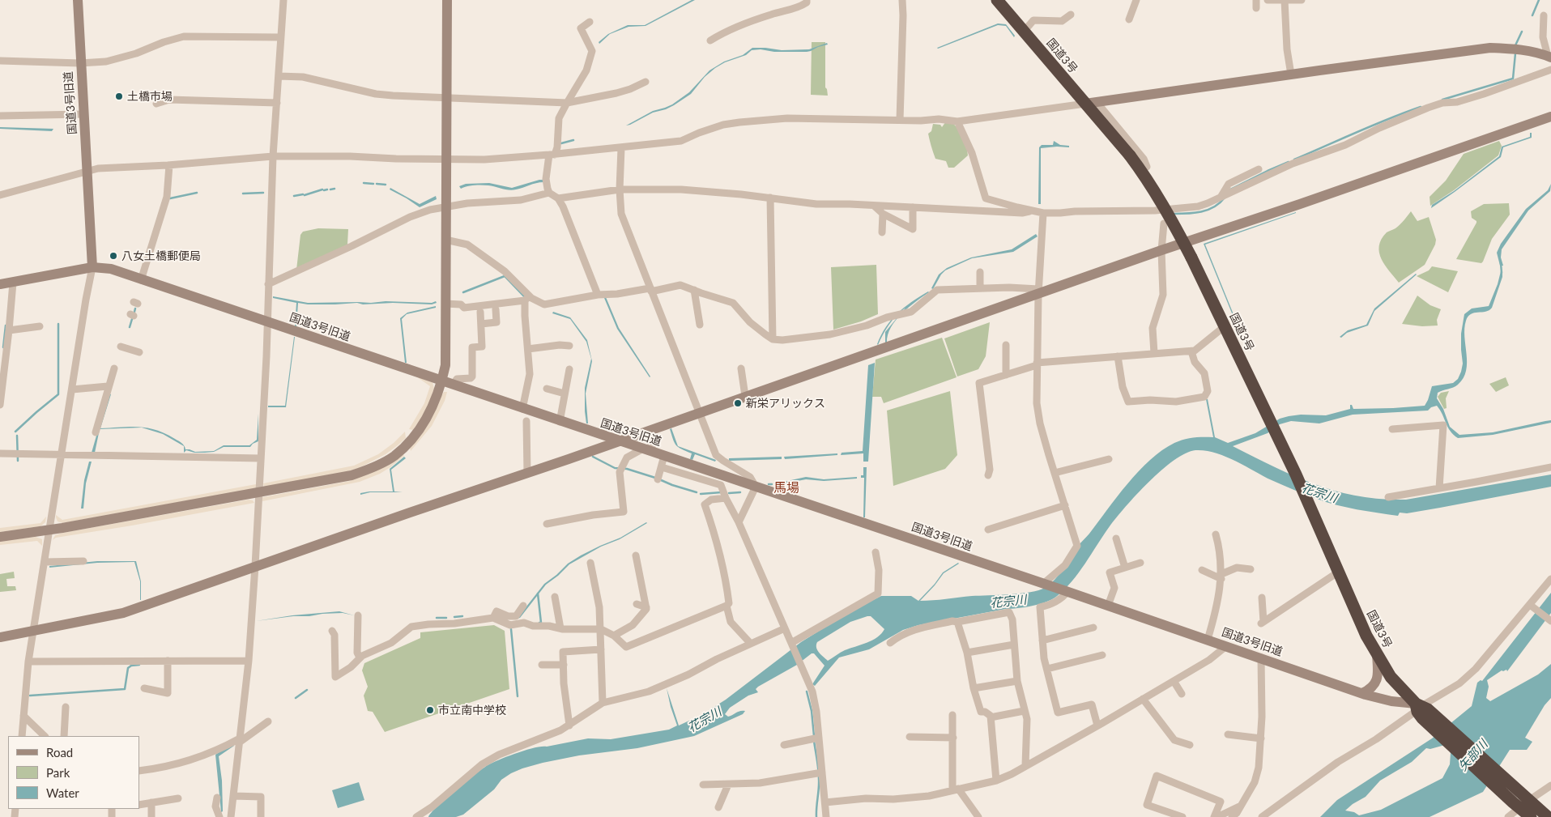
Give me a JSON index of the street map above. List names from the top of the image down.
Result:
{
  "streets": {
    "highway": ["国道3号"],
    "street": ["国道3号旧道"]
  },
  "crossings": [
    ["国道3号", "国道3号旧道"]
  ],
  "districts": ["馬場"],
  "water": ["花宗川", "矢部川"],
  "places": [
    "土橋市場",
    "八女土橋郵便局",
    "新栄アリックス",
    "市立南中学校"
  ],
  "legend": ["Road", "Park", "Water"]
}
